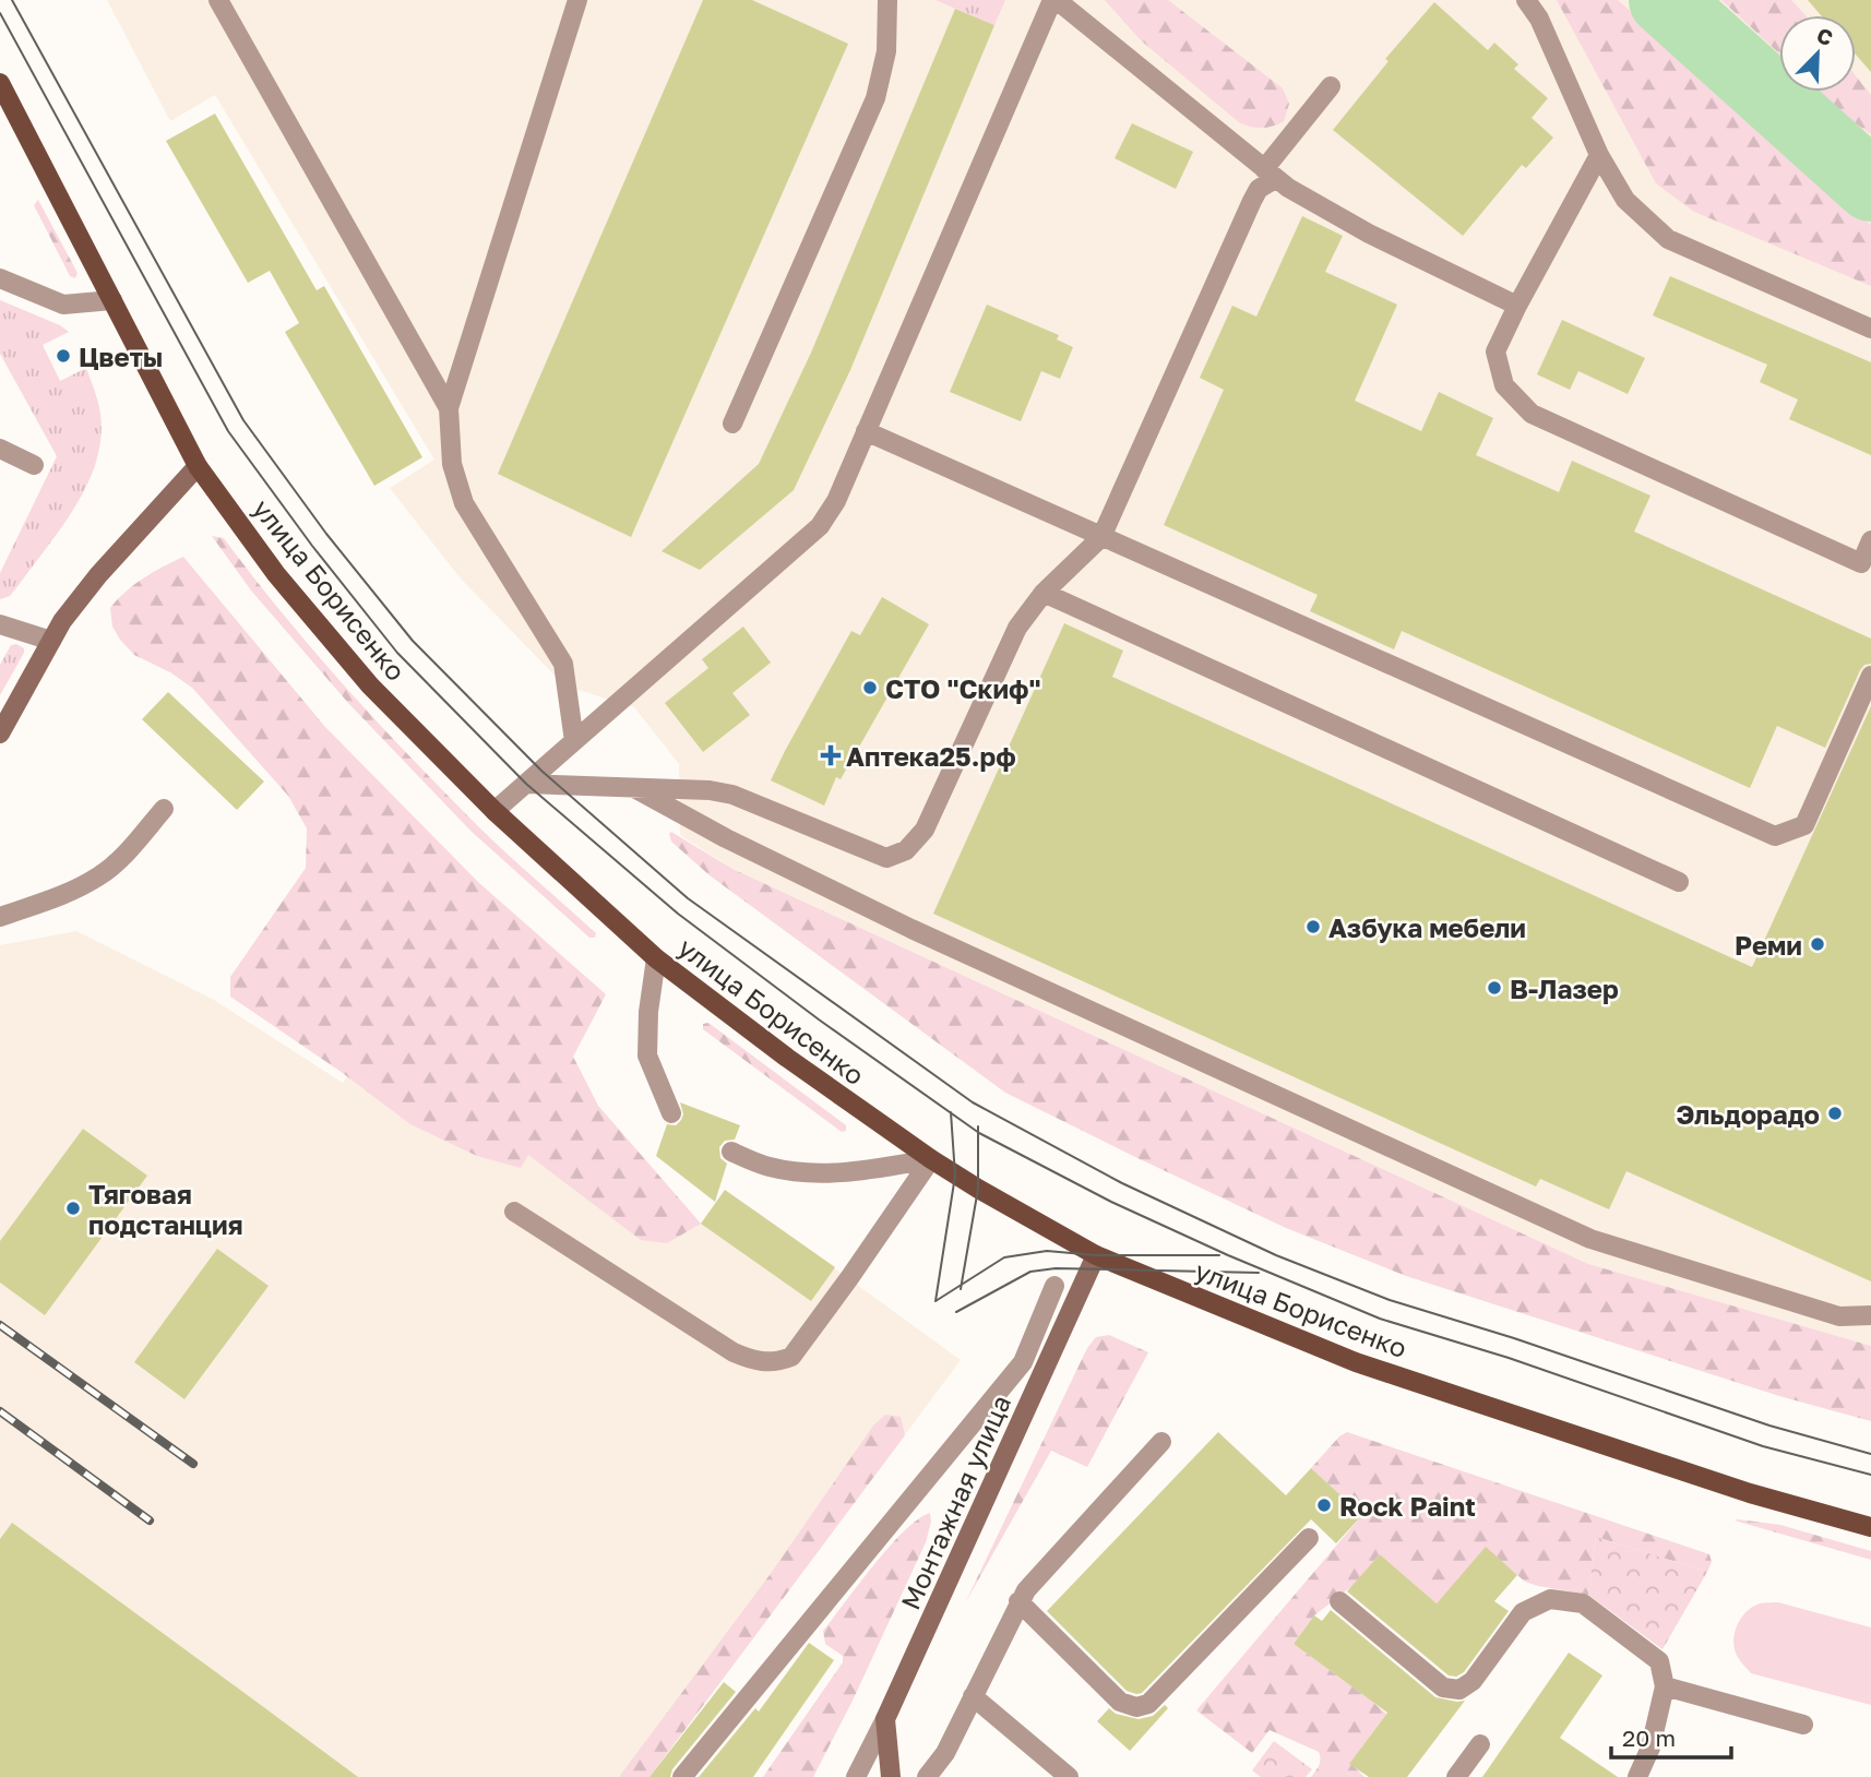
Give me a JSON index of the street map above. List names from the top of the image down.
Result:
{
  "streets": {
    "main road": ["улица Борисенко", "Монтажная улица"]
  },
  "crossings": [
    ["улица Борисенко", "Монтажная улица"]
  ],
  "places": {
    "other": [
      "Цветы",
      "СТО \"Скиф\"",
      "Азбука мебели",
      "Реми",
      "В-Лазер",
      "Эльдорадо",
      "Тяговая подстанция",
      "Rock Paint"
    ],
    "health": ["Аптека25.рф"]
  },
  "scale_bar": "20 m",
  "north": "top right"
}
